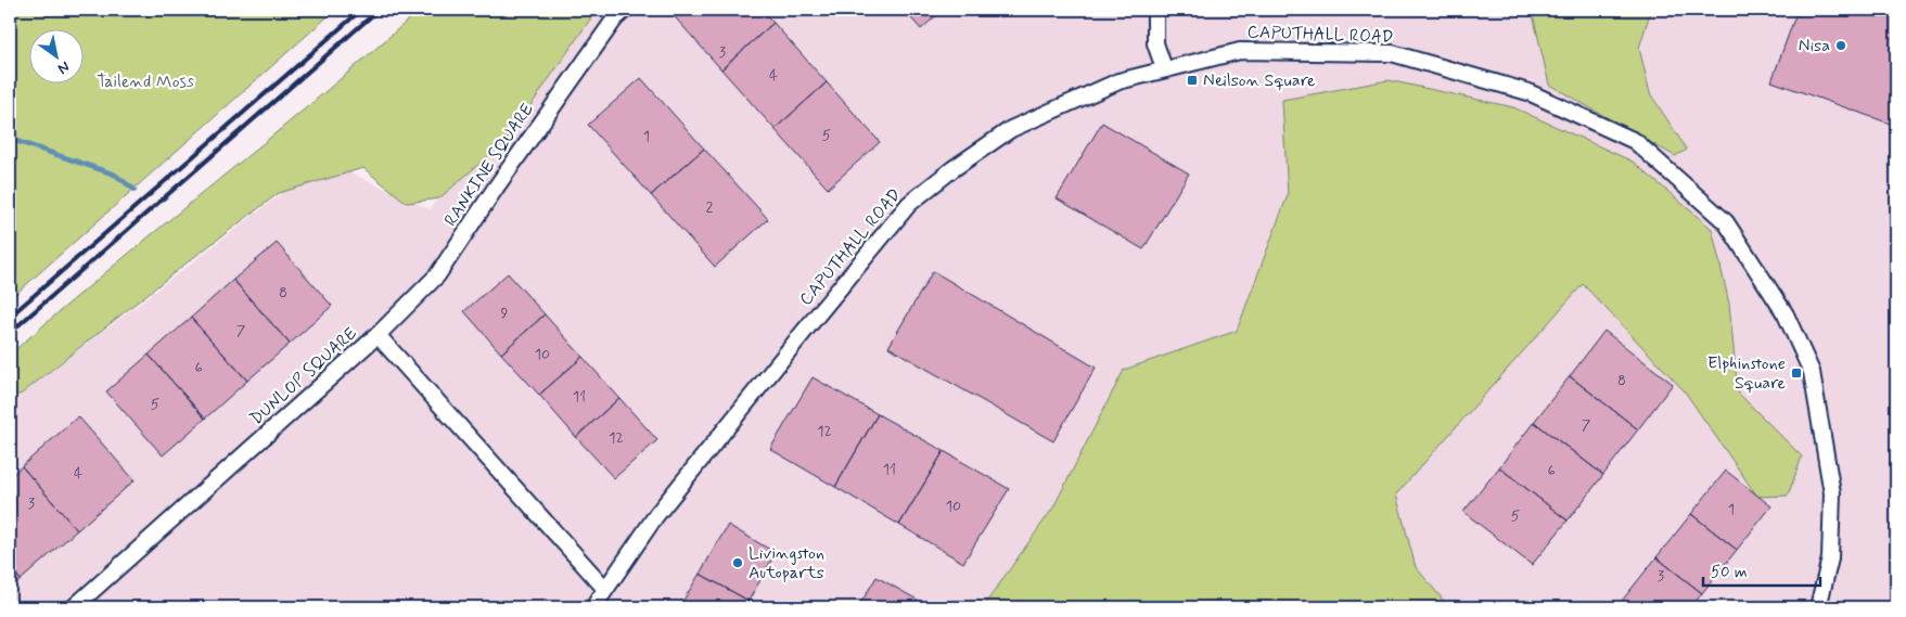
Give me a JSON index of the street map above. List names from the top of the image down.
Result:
{
  "streets": {
    "street": ["CAPUTHALL ROAD", "RANKINE SQUARE", "DUNLOP SQUARE"]
  },
  "crossings": [
    ["CAPUTHALL ROAD", "DUNLOP SQUARE"],
    ["RANKINE SQUARE", "DUNLOP SQUARE"]
  ],
  "parks": ["Tailend Moss"],
  "places": {
    "other": ["Nisa", "Livingston Autoparts"],
    "transit": ["Neilson Square", "Elphinstone Square"]
  },
  "house_numbers": [
    "3",
    "4",
    "5",
    "1",
    "2",
    "8",
    "9",
    "7",
    "10",
    "6",
    "8",
    "11",
    "5",
    "7",
    "12",
    "12",
    "11",
    "6",
    "4",
    "3",
    "10",
    "1",
    "5",
    "3"
  ],
  "scale_bar": "50 m",
  "north": "bottom right"
}
